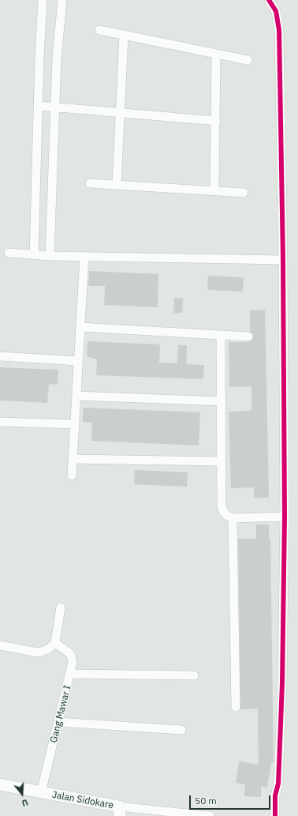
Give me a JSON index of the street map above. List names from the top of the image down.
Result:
{
  "streets": {
    "street": ["Gang Mawar I", "Jalan Sidokare"]
  },
  "crossings": [
    ["Gang Mawar I", "Jalan Sidokare"]
  ],
  "scale_bar": "50 m",
  "north": "bottom"
}
